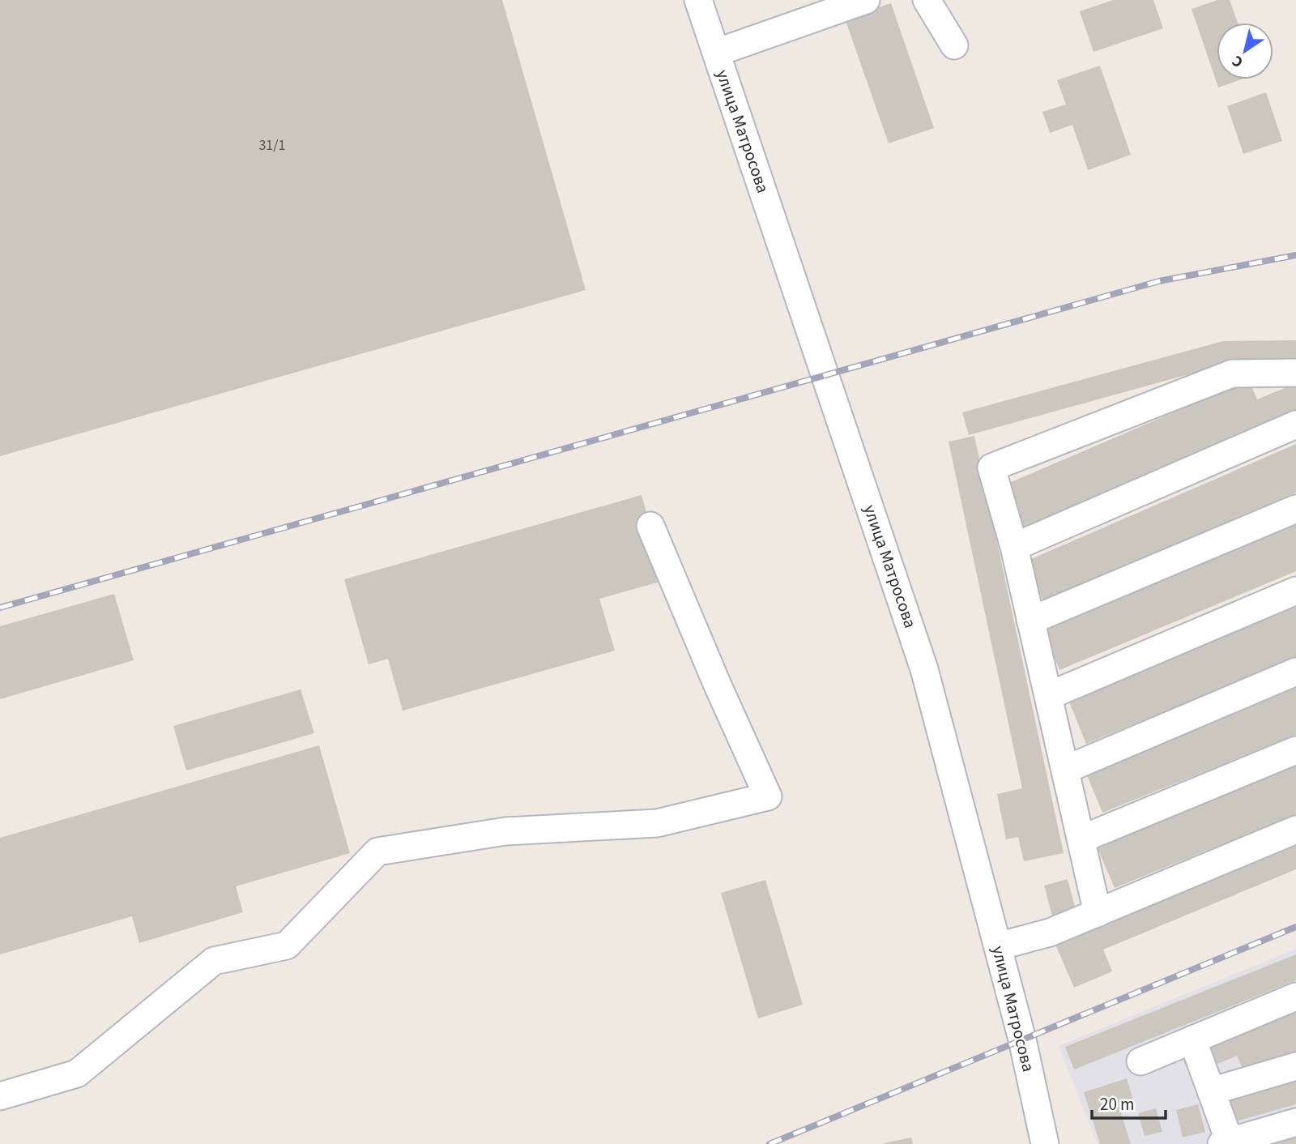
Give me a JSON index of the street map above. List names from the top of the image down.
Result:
{
  "streets": {
    "street": ["улица Матросова"]
  },
  "house_numbers": ["31/1"],
  "scale_bar": "20 m",
  "north": "bottom left"
}
